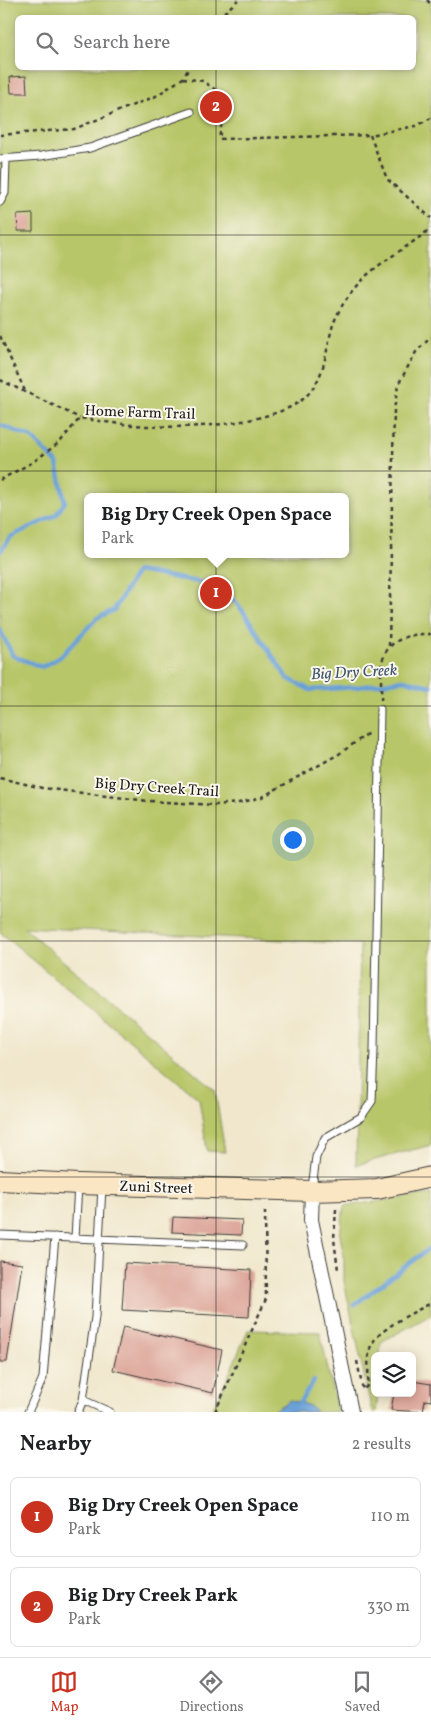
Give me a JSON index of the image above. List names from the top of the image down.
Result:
{
  "streets": {
    "main road": ["Zuni Street"],
    "path": ["Home Farm Trail", "Big Dry Creek Trail"]
  },
  "water": ["Big Dry Creek"],
  "page": {
    "search": "Search here",
    "pins": ["2", "1"],
    "popup": ["Big Dry Creek Open Space", "Park"],
    "heading": ["Nearby", "2 results"],
    "list": [
      {
        "mark": "1",
        "name": "Big Dry Creek Open Space",
        "note": "Park",
        "value": "110 m"
      },
      {
        "mark": "2",
        "name": "Big Dry Creek Park",
        "note": "Park",
        "value": "330 m"
      }
    ],
    "nav": ["Map", "Directions", "Saved"]
  }
}
